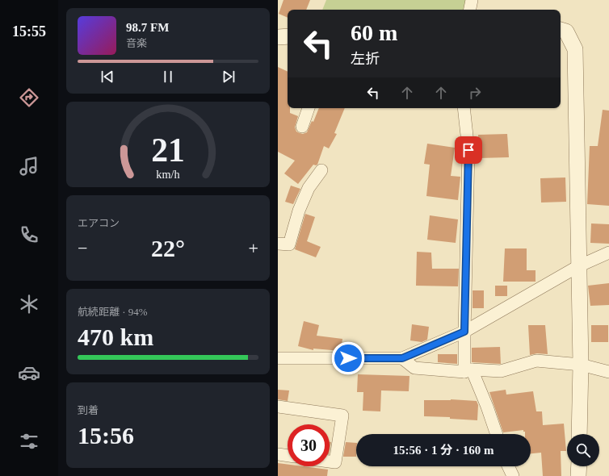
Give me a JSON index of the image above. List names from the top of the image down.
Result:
{
  "page": {
    "tabs": "15:55",
    "turn": ["60 m", "左折"],
    "song": ["98.7 FM", "音楽"],
    "tile": [
      "エアコン",
      ["航続距離 · 94%", "470 km"],
      ["到着", "15:56"]
    ],
    "heat": ["−", "22°", "+"],
    "limit": "30",
    "trip": "15:56 · 1 分 · 160 m",
    "gauge": ["21", "km/h"]
  }
}
